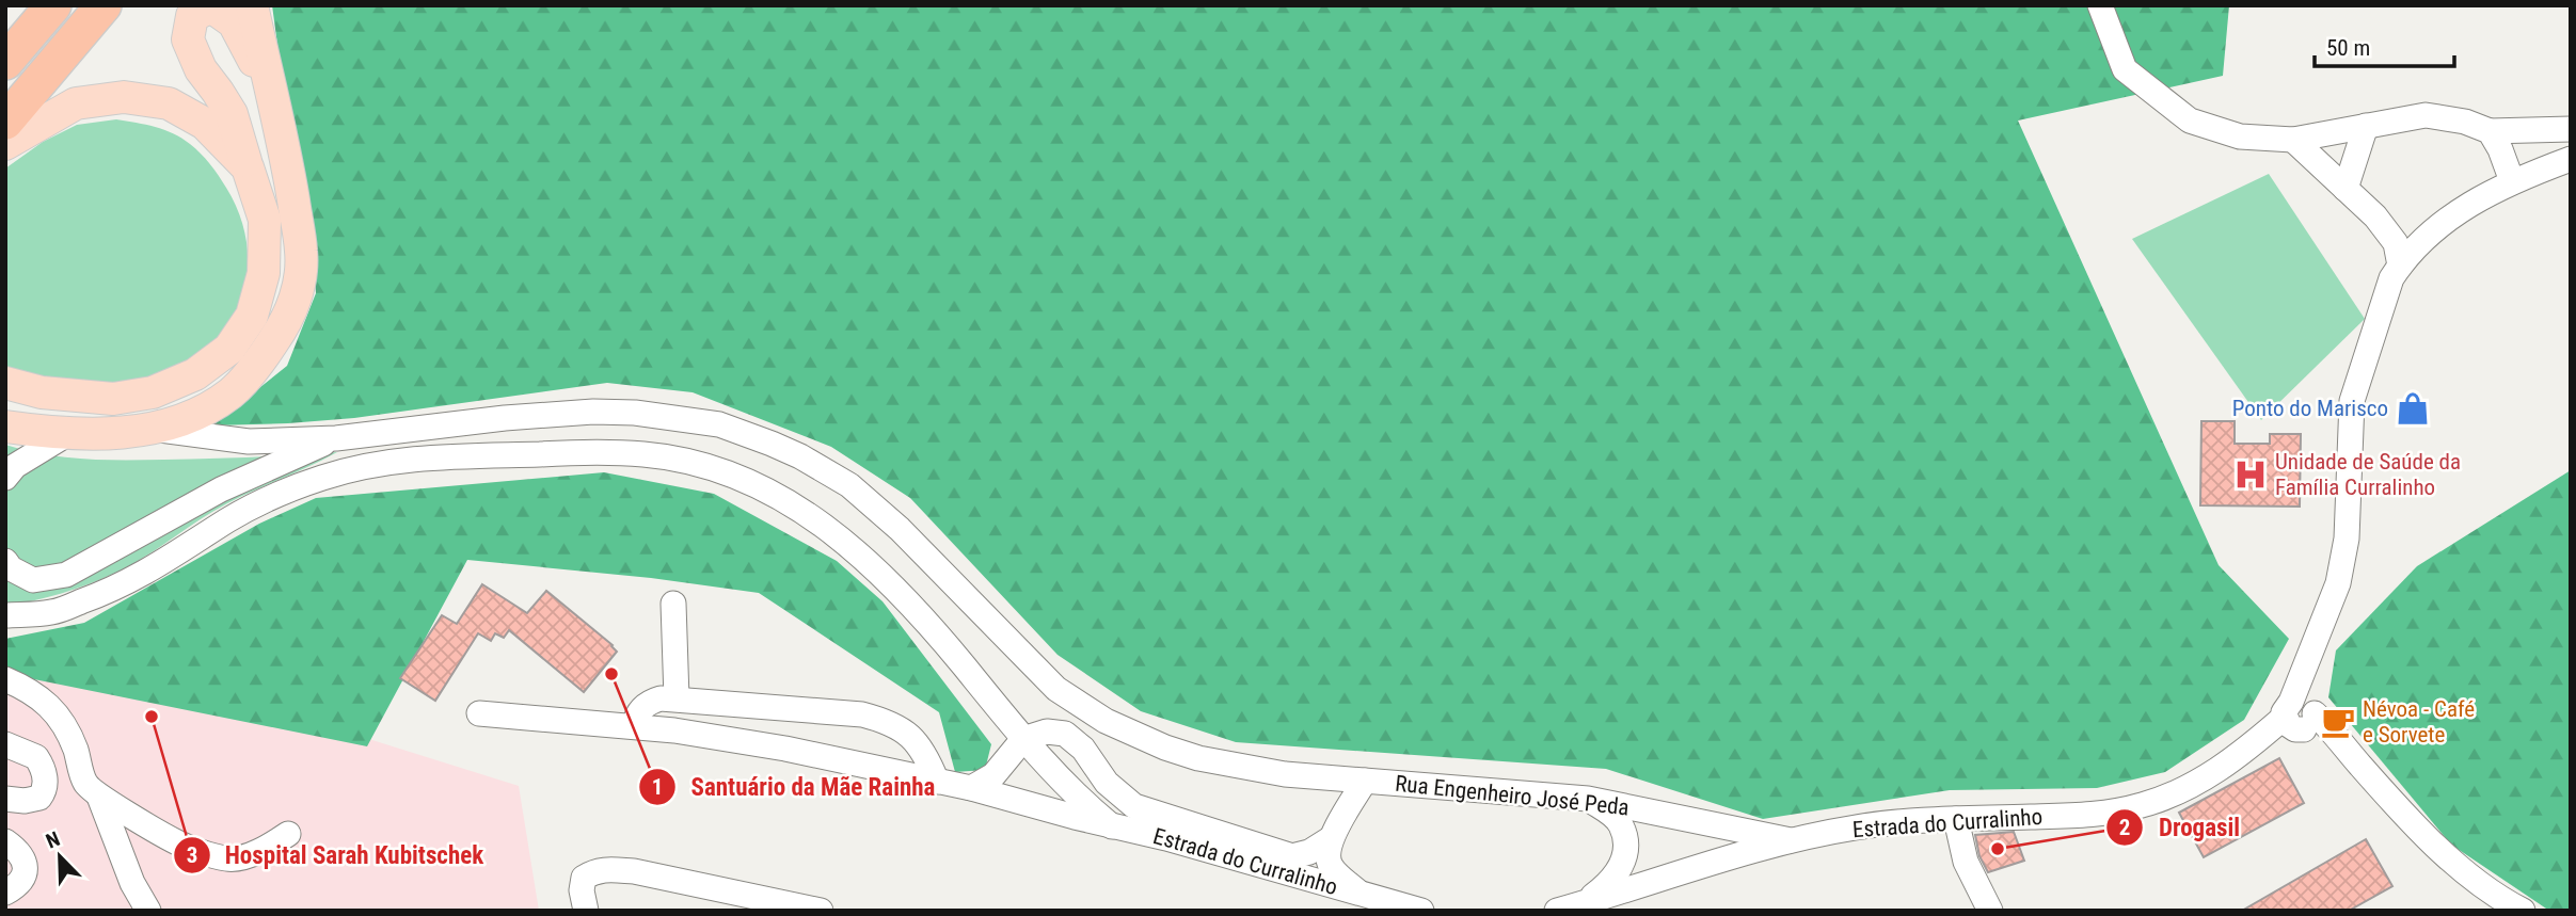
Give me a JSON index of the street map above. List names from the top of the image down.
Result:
{
  "streets": {
    "street": ["Rua Engenheiro José Peda", "Estrada do Curralinho"]
  },
  "crossings": [
    ["Rua Engenheiro José Peda", "Estrada do Curralinho"]
  ],
  "places": {
    "shop": ["Ponto do Marisco"],
    "hospital": ["Unidade de Saúde da Família Curralinho"],
    "other": ["Santuário da Mãe Rainha", "Hospital Sarah Kubitschek", "Drogasil"],
    "cafe": ["Névoa - Café e Sorvete"]
  },
  "scale_bar": "50 m",
  "north": "top left"
}
